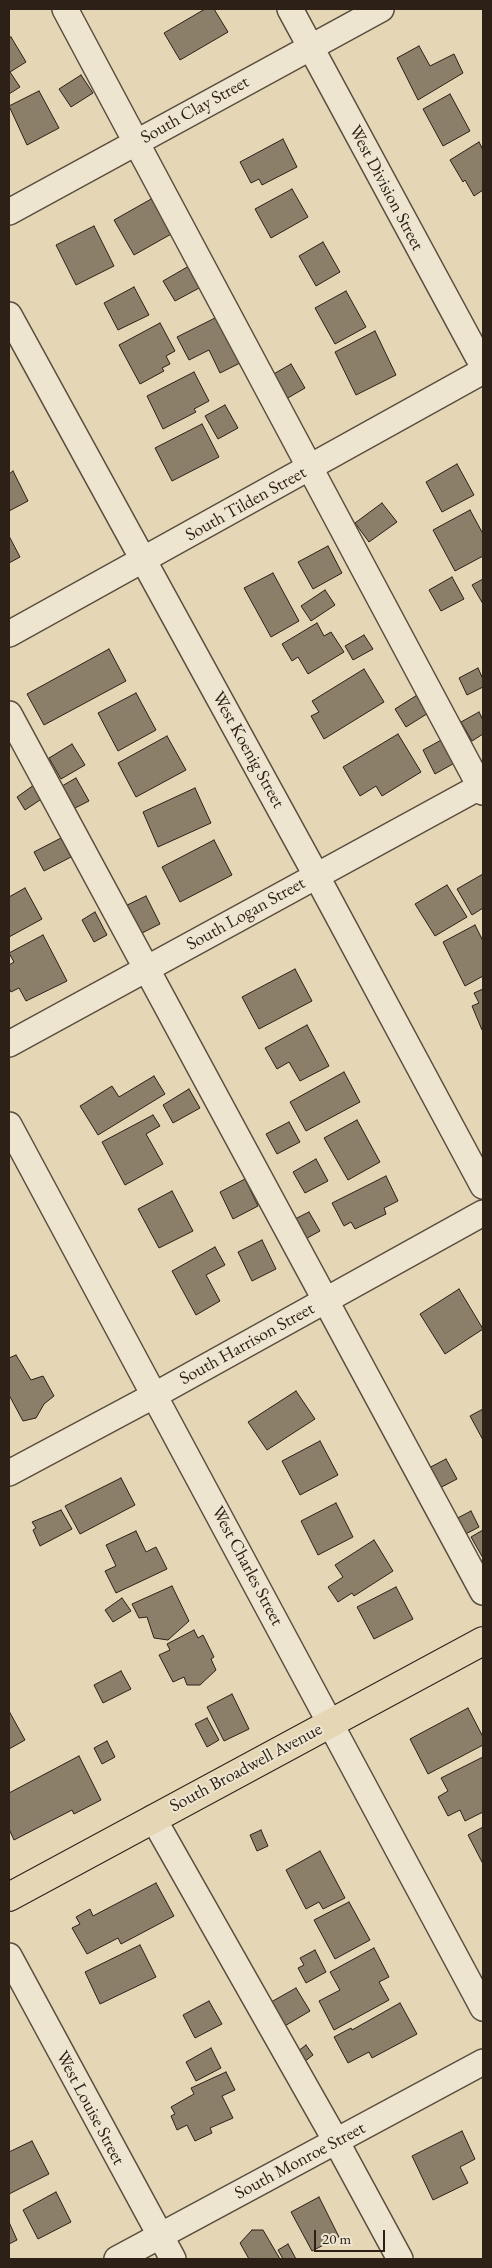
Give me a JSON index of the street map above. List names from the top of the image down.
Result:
{
  "streets": {
    "main road": ["South Broadwell Avenue"],
    "street": [
      "South Clay Street",
      "West Division Street",
      "South Tilden Street",
      "West Koenig Street",
      "South Logan Street",
      "South Harrison Street",
      "West Charles Street",
      "West Louise Street",
      "South Monroe Street"
    ]
  },
  "crossings": [
    ["South Clay Street", "West Division Street"],
    ["South Tilden Street", "West Koenig Street"],
    ["West Koenig Street", "South Logan Street"],
    ["South Harrison Street", "West Charles Street"],
    ["West Charles Street", "South Broadwell Avenue"],
    ["West Louise Street", "South Monroe Street"]
  ],
  "scale_bar": "20 m"
}
